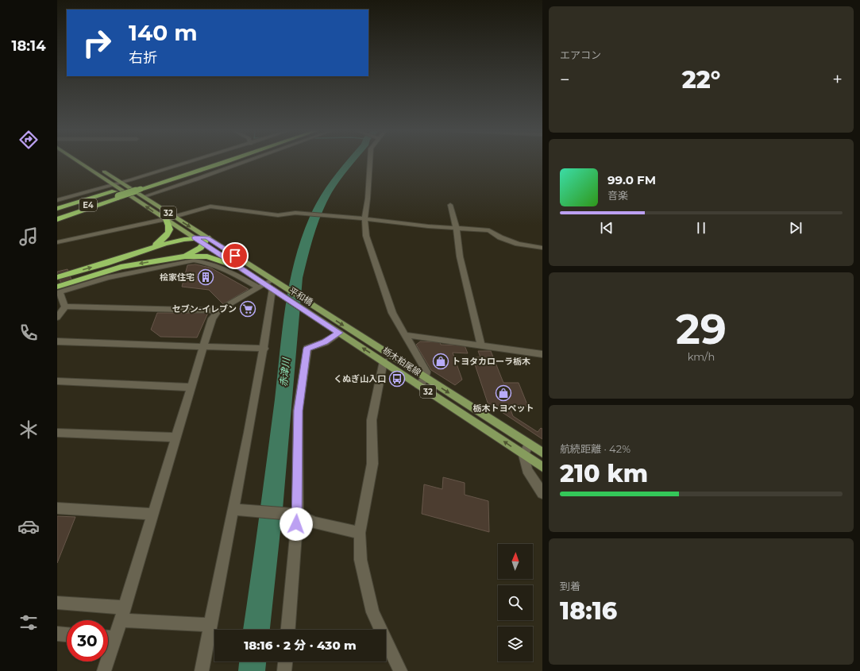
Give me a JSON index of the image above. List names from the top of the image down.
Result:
{
  "streets": {
    "highway": ["E4"],
    "main road": ["32", "平和橋", "栃木粕尾線"]
  },
  "crossings": [
    ["E4", "32"],
    ["32", "平和橋"],
    ["平和橋", "栃木粕尾線"]
  ],
  "water": ["赤津川"],
  "places": {
    "building": ["桧家住宅"],
    "supermarket": ["セブン-イレブン"],
    "shop": ["トヨタカローラ栃木", "栃木トヨペット"],
    "bus stop": ["くぬぎ山入口"]
  },
  "north": "top",
  "page": {
    "tabs": "18:14",
    "tile": [
      "エアコン",
      ["29", "km/h"],
      ["航続距離 · 42%", "210 km"],
      ["到着", "18:16"]
    ],
    "turn": ["140 m", "右折"],
    "heat": ["−", "22°", "+"],
    "song": ["99.0 FM", "音楽"],
    "limit": "30",
    "trip": "18:16 · 2 分 · 430 m"
  }
}
